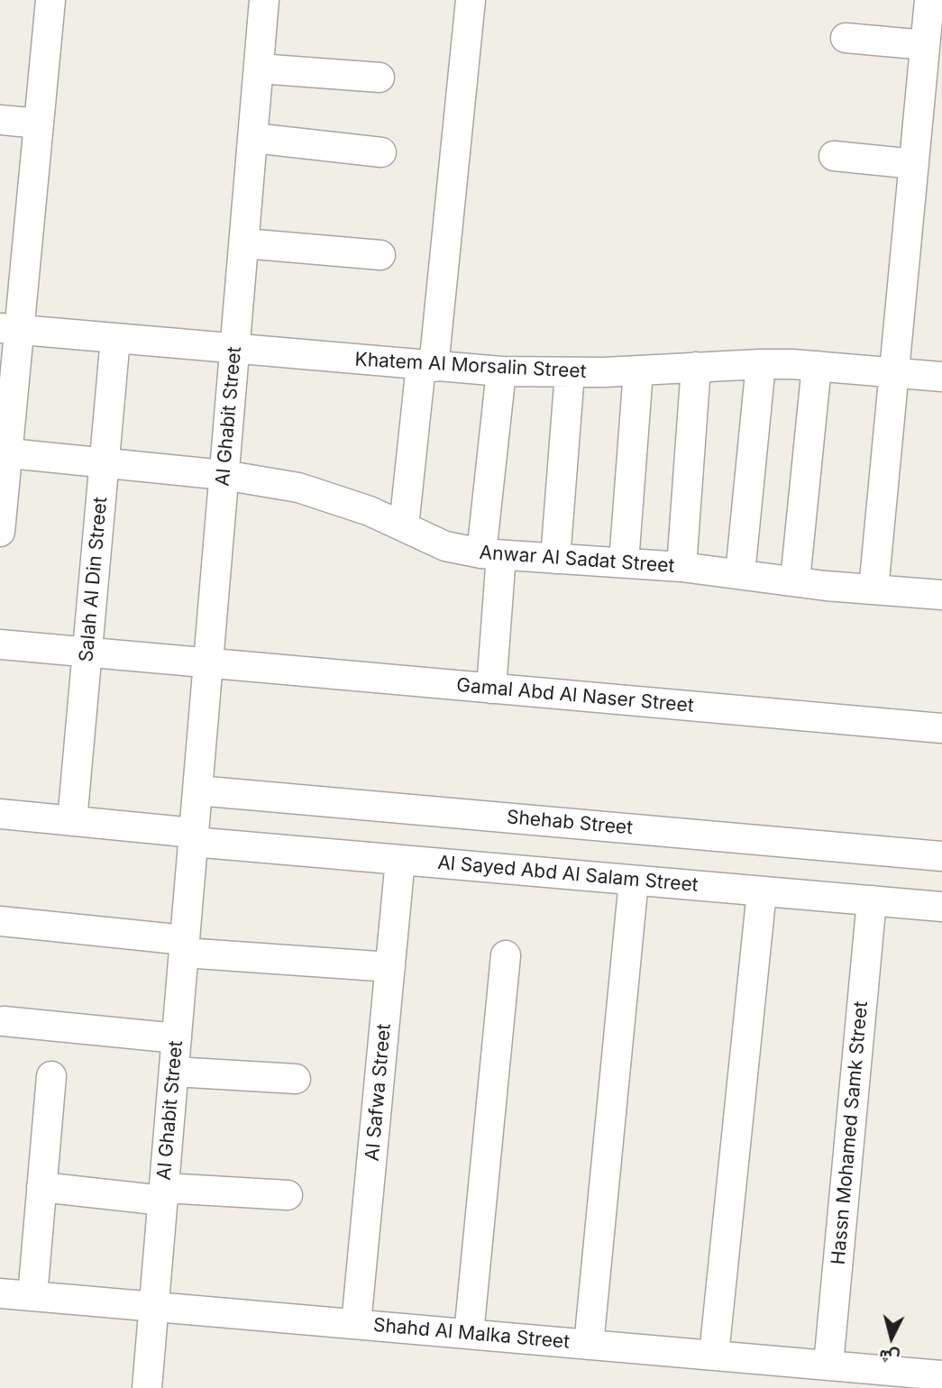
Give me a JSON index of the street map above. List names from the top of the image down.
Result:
{
  "streets": {
    "street": [
      "Khatem Al Morsalin Street",
      "Al Ghabit Street",
      "Anwar Al Sadat Street",
      "Salah Al Din Street",
      "Gamal Abd Al Naser Street",
      "Shehab Street",
      "Al Sayed Abd Al Salam Street",
      "Al Safwa Street",
      "Hassn Mohamed Samk Street",
      "Shahd Al Malka Street"
    ]
  },
  "crossings": [
    ["Khatem Al Morsalin Street", "Al Ghabit Street"],
    ["Khatem Al Morsalin Street", "Salah Al Din Street"],
    ["Al Ghabit Street", "Anwar Al Sadat Street"],
    ["Al Ghabit Street", "Gamal Abd Al Naser Street"],
    ["Al Ghabit Street", "Shehab Street"],
    ["Al Ghabit Street", "Al Sayed Abd Al Salam Street"],
    ["Al Ghabit Street", "Shahd Al Malka Street"],
    ["Anwar Al Sadat Street", "Salah Al Din Street"],
    ["Salah Al Din Street", "Gamal Abd Al Naser Street"],
    ["Al Sayed Abd Al Salam Street", "Al Safwa Street"],
    ["Al Sayed Abd Al Salam Street", "Hassn Mohamed Samk Street"],
    ["Al Safwa Street", "Shahd Al Malka Street"],
    ["Hassn Mohamed Samk Street", "Shahd Al Malka Street"]
  ],
  "north": "bottom"
}
